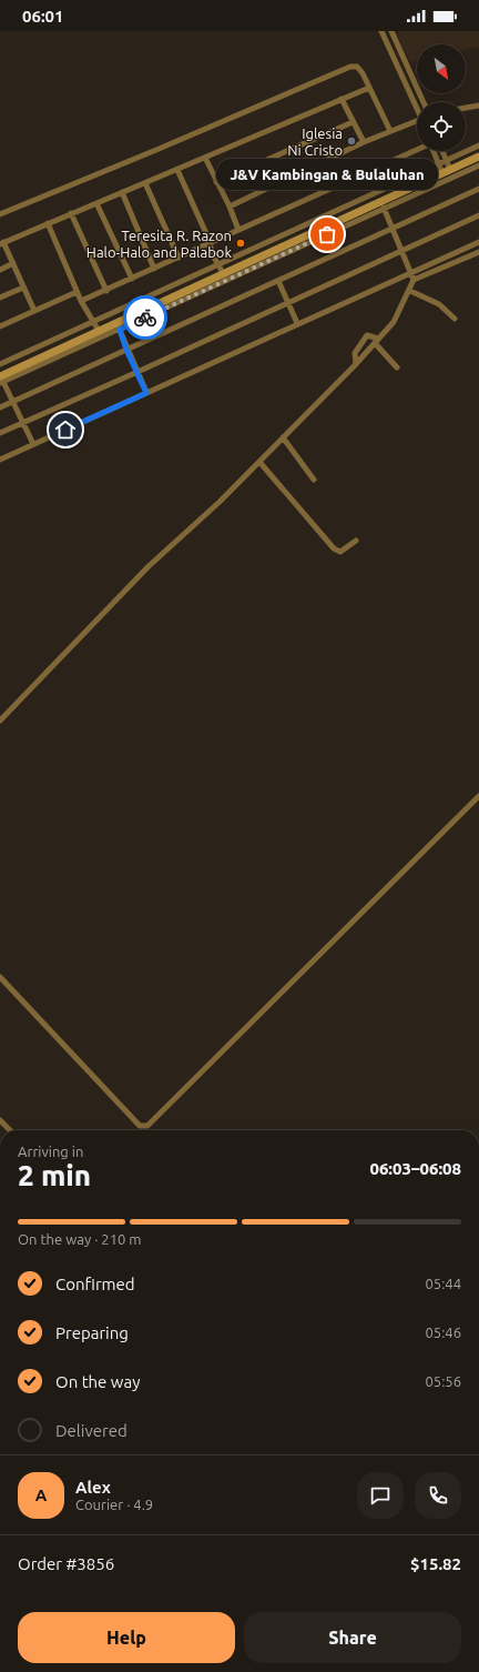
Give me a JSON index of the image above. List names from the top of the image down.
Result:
{
  "places": ["Iglesia Ni Cristo", "J&V Kambingan & Bulaluhan", "Teresita R. Razon Halo-Halo and Palabok"],
  "north": "bottom right",
  "page": {
    "status": "06:01",
    "bubble": "J&V Kambingan & Bulaluhan",
    "heading": ["2 min", "Arriving in", "06:03–06:08"],
    "panel": [
      "Alex",
      "Courier · 4.9",
      "Order #3856",
      "$15.82"
    ],
    "bar": "On the way · 210 m",
    "list": [
      ["Confirmed", "05:44"],
      ["Preparing", "05:46"],
      ["On the way", "05:56"],
      "Delivered"
    ],
    "round": "A",
    "buttons": ["Help", "Share"]
  }
}
